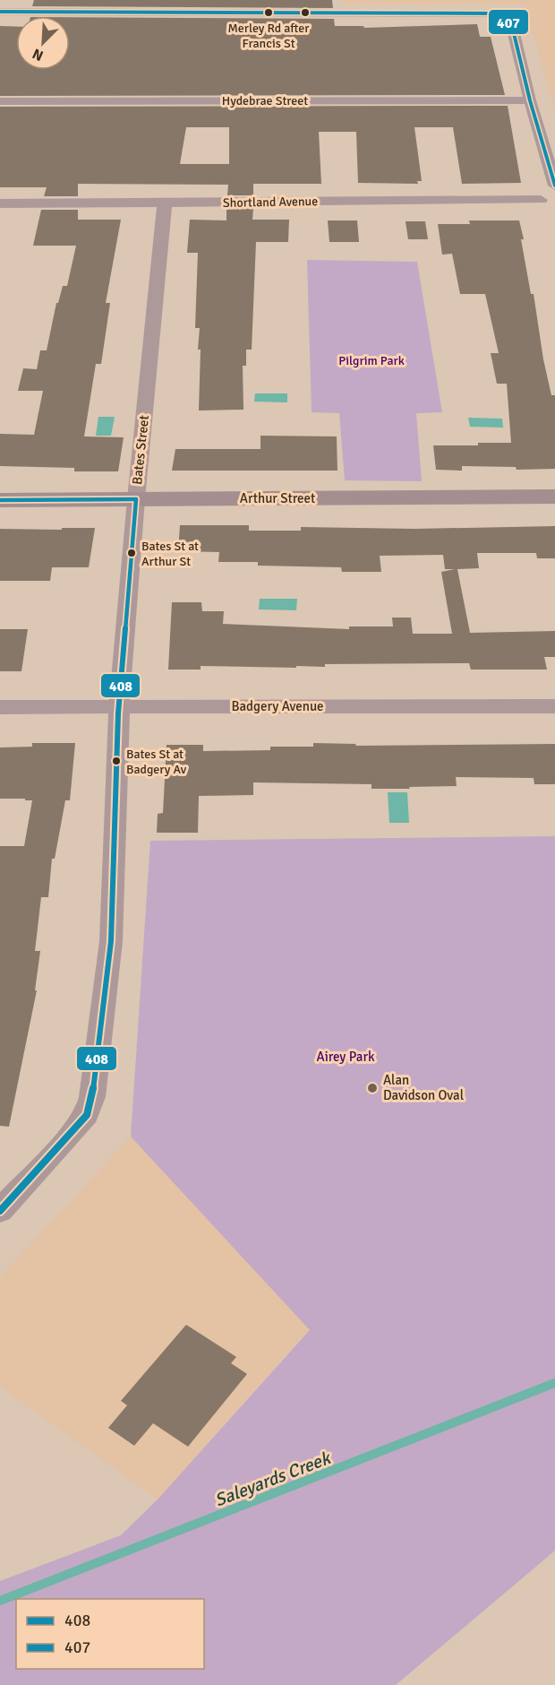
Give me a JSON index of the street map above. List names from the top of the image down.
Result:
{
  "streets": {
    "main road": ["Arthur Street"],
    "street": [
      "Hydebrae Street",
      "Shortland Avenue",
      "Bates Street",
      "Badgery Avenue"
    ]
  },
  "crossings": [
    ["Shortland Avenue", "Bates Street"],
    ["Bates Street", "Arthur Street"],
    ["Bates Street", "Badgery Avenue"]
  ],
  "water": ["Saleyards Creek"],
  "parks": ["Pilgrim Park", "Airey Park"],
  "places": [
    "Merley Rd after Francis St",
    "Bates St at Arthur St",
    "Bates St at Badgery Av",
    "Alan Davidson Oval"
  ],
  "lines": ["transit line 407", "transit line 408"],
  "legend": ["408", "407"],
  "north": "bottom left"
}
